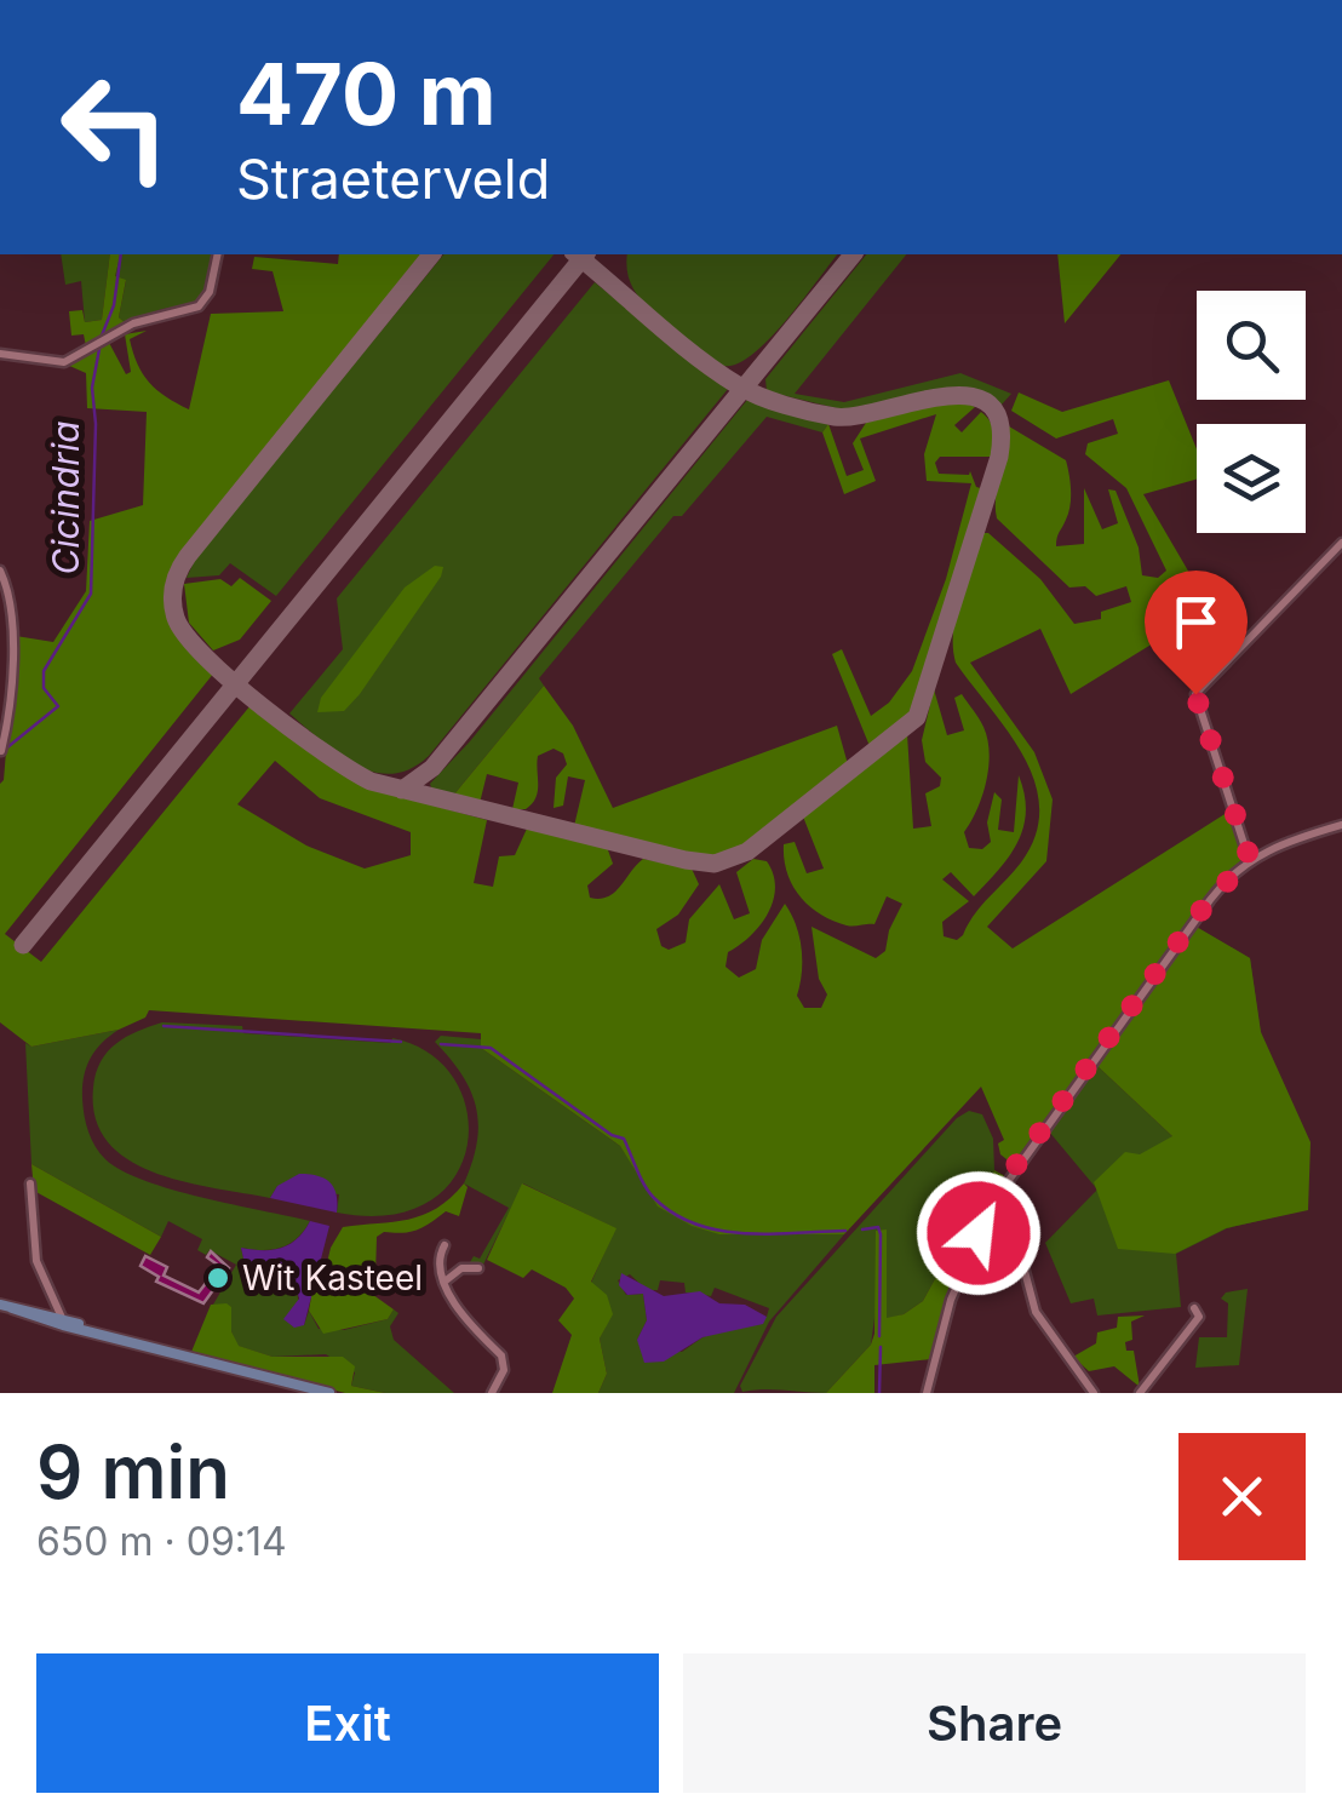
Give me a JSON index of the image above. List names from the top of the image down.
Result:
{
  "water": ["Cicindria"],
  "places": ["Wit Kasteel"],
  "page": {
    "turn": ["470 m", "Straeterveld"],
    "heading": ["9 min", "650 m · 09:14"],
    "buttons": ["Exit", "Share"]
  }
}
